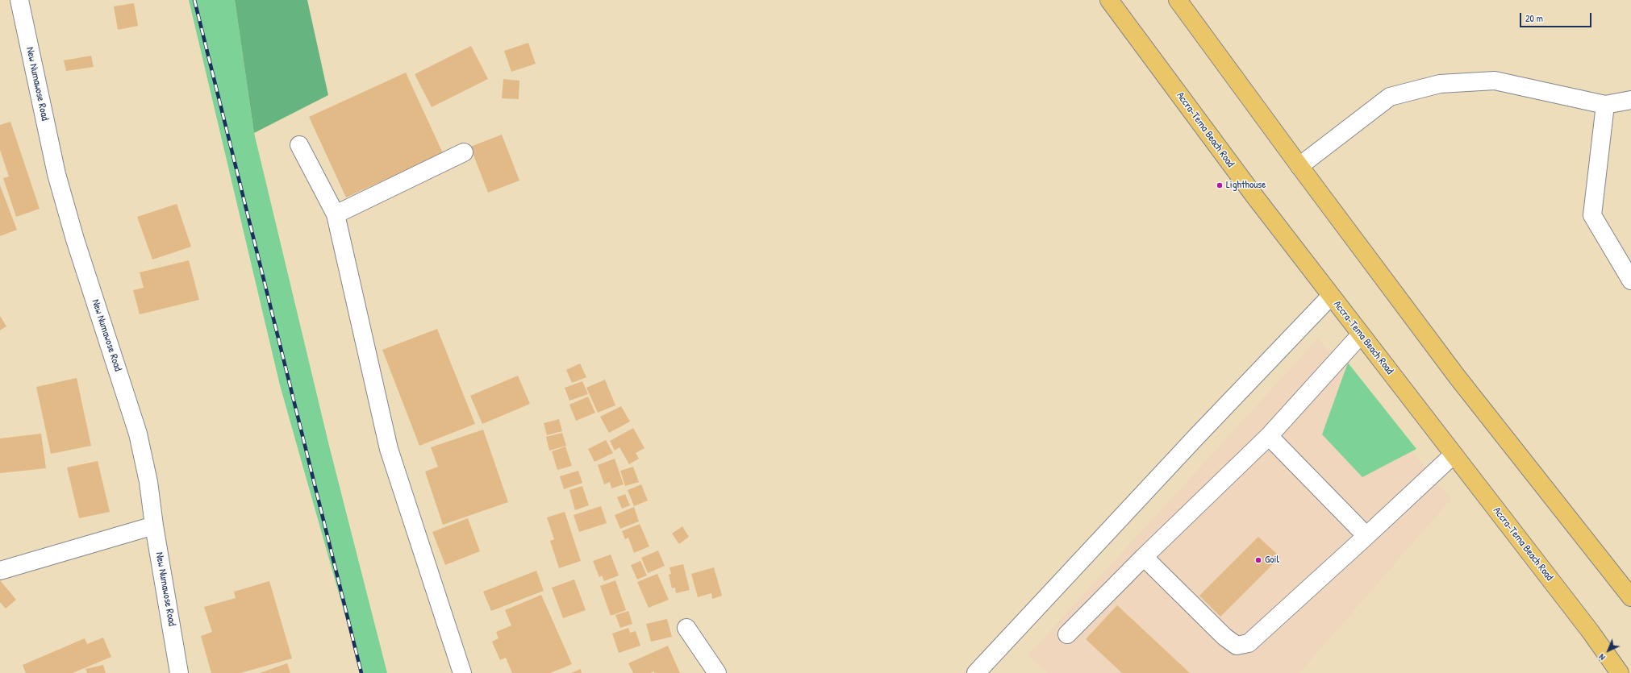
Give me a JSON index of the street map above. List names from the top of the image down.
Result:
{
  "streets": {
    "main road": ["Accra-Tema Beach Road"],
    "street": ["New Numawose Road"]
  },
  "places": ["Lighthouse", "Goil"],
  "scale_bar": "20 m",
  "north": "bottom left"
}
